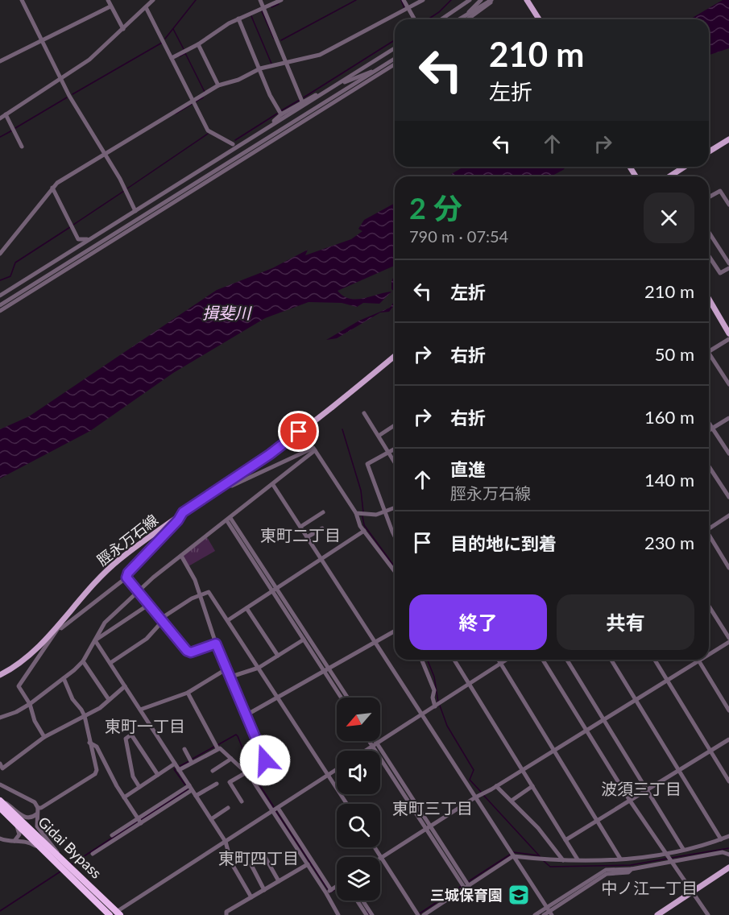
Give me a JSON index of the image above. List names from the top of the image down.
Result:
{
  "streets": {
    "highway": ["Gidai Bypass"],
    "main road": ["脛永万石線"]
  },
  "districts": [
    "東町二丁目",
    "東町一丁目",
    "波須三丁目",
    "東町三丁目",
    "東町四丁目",
    "中ノ江一丁目"
  ],
  "water": ["揖斐川"],
  "places": {
    "school or university": ["三城保育園"]
  },
  "north": "bottom left",
  "page": {
    "turn": ["210 m", "左折"],
    "heading": ["2 分", "790 m · 07:54"],
    "list": [
      {
        "name": "左折",
        "value": "210 m"
      },
      {
        "name": "右折",
        "value": "50 m"
      },
      {
        "name": "右折",
        "value": "160 m"
      },
      {
        "name": "直進",
        "note": "脛永万石線",
        "value": "140 m"
      },
      {
        "name": "目的地に到着",
        "value": "230 m"
      }
    ],
    "buttons": ["終了", "共有"]
  }
}
